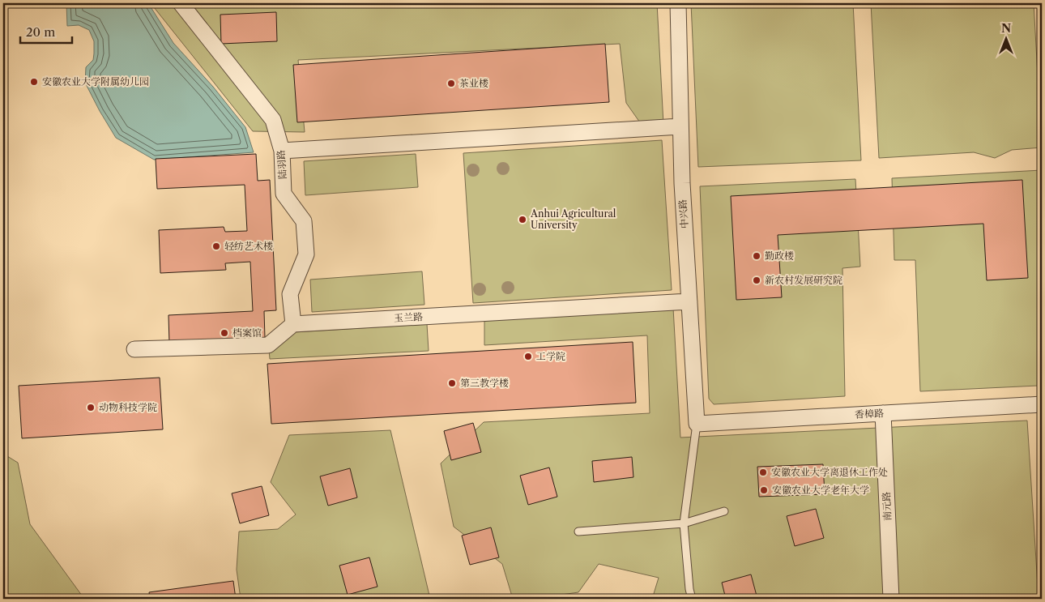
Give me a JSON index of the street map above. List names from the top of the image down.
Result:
{
  "streets": {
    "street": [
      "陆羽路",
      "中兴路",
      "玉兰路",
      "香樟路",
      "南元路"
    ]
  },
  "crossings": [
    ["陆羽路", "玉兰路"],
    ["中兴路", "玉兰路"],
    ["中兴路", "香樟路"],
    ["香樟路", "南元路"]
  ],
  "places": [
    "安徽农业大学附属幼儿园",
    "茶业楼",
    "Anhui Agricultural University",
    "轻纺艺术楼",
    "勤政楼",
    "新农村发展研究院",
    "档案馆",
    "工学院",
    "第三教学楼",
    "动物科技学院",
    "安徽农业大学离退休工作处",
    "安徽农业大学老年大学"
  ],
  "scale_bar": "20 m",
  "north": "top"
}
